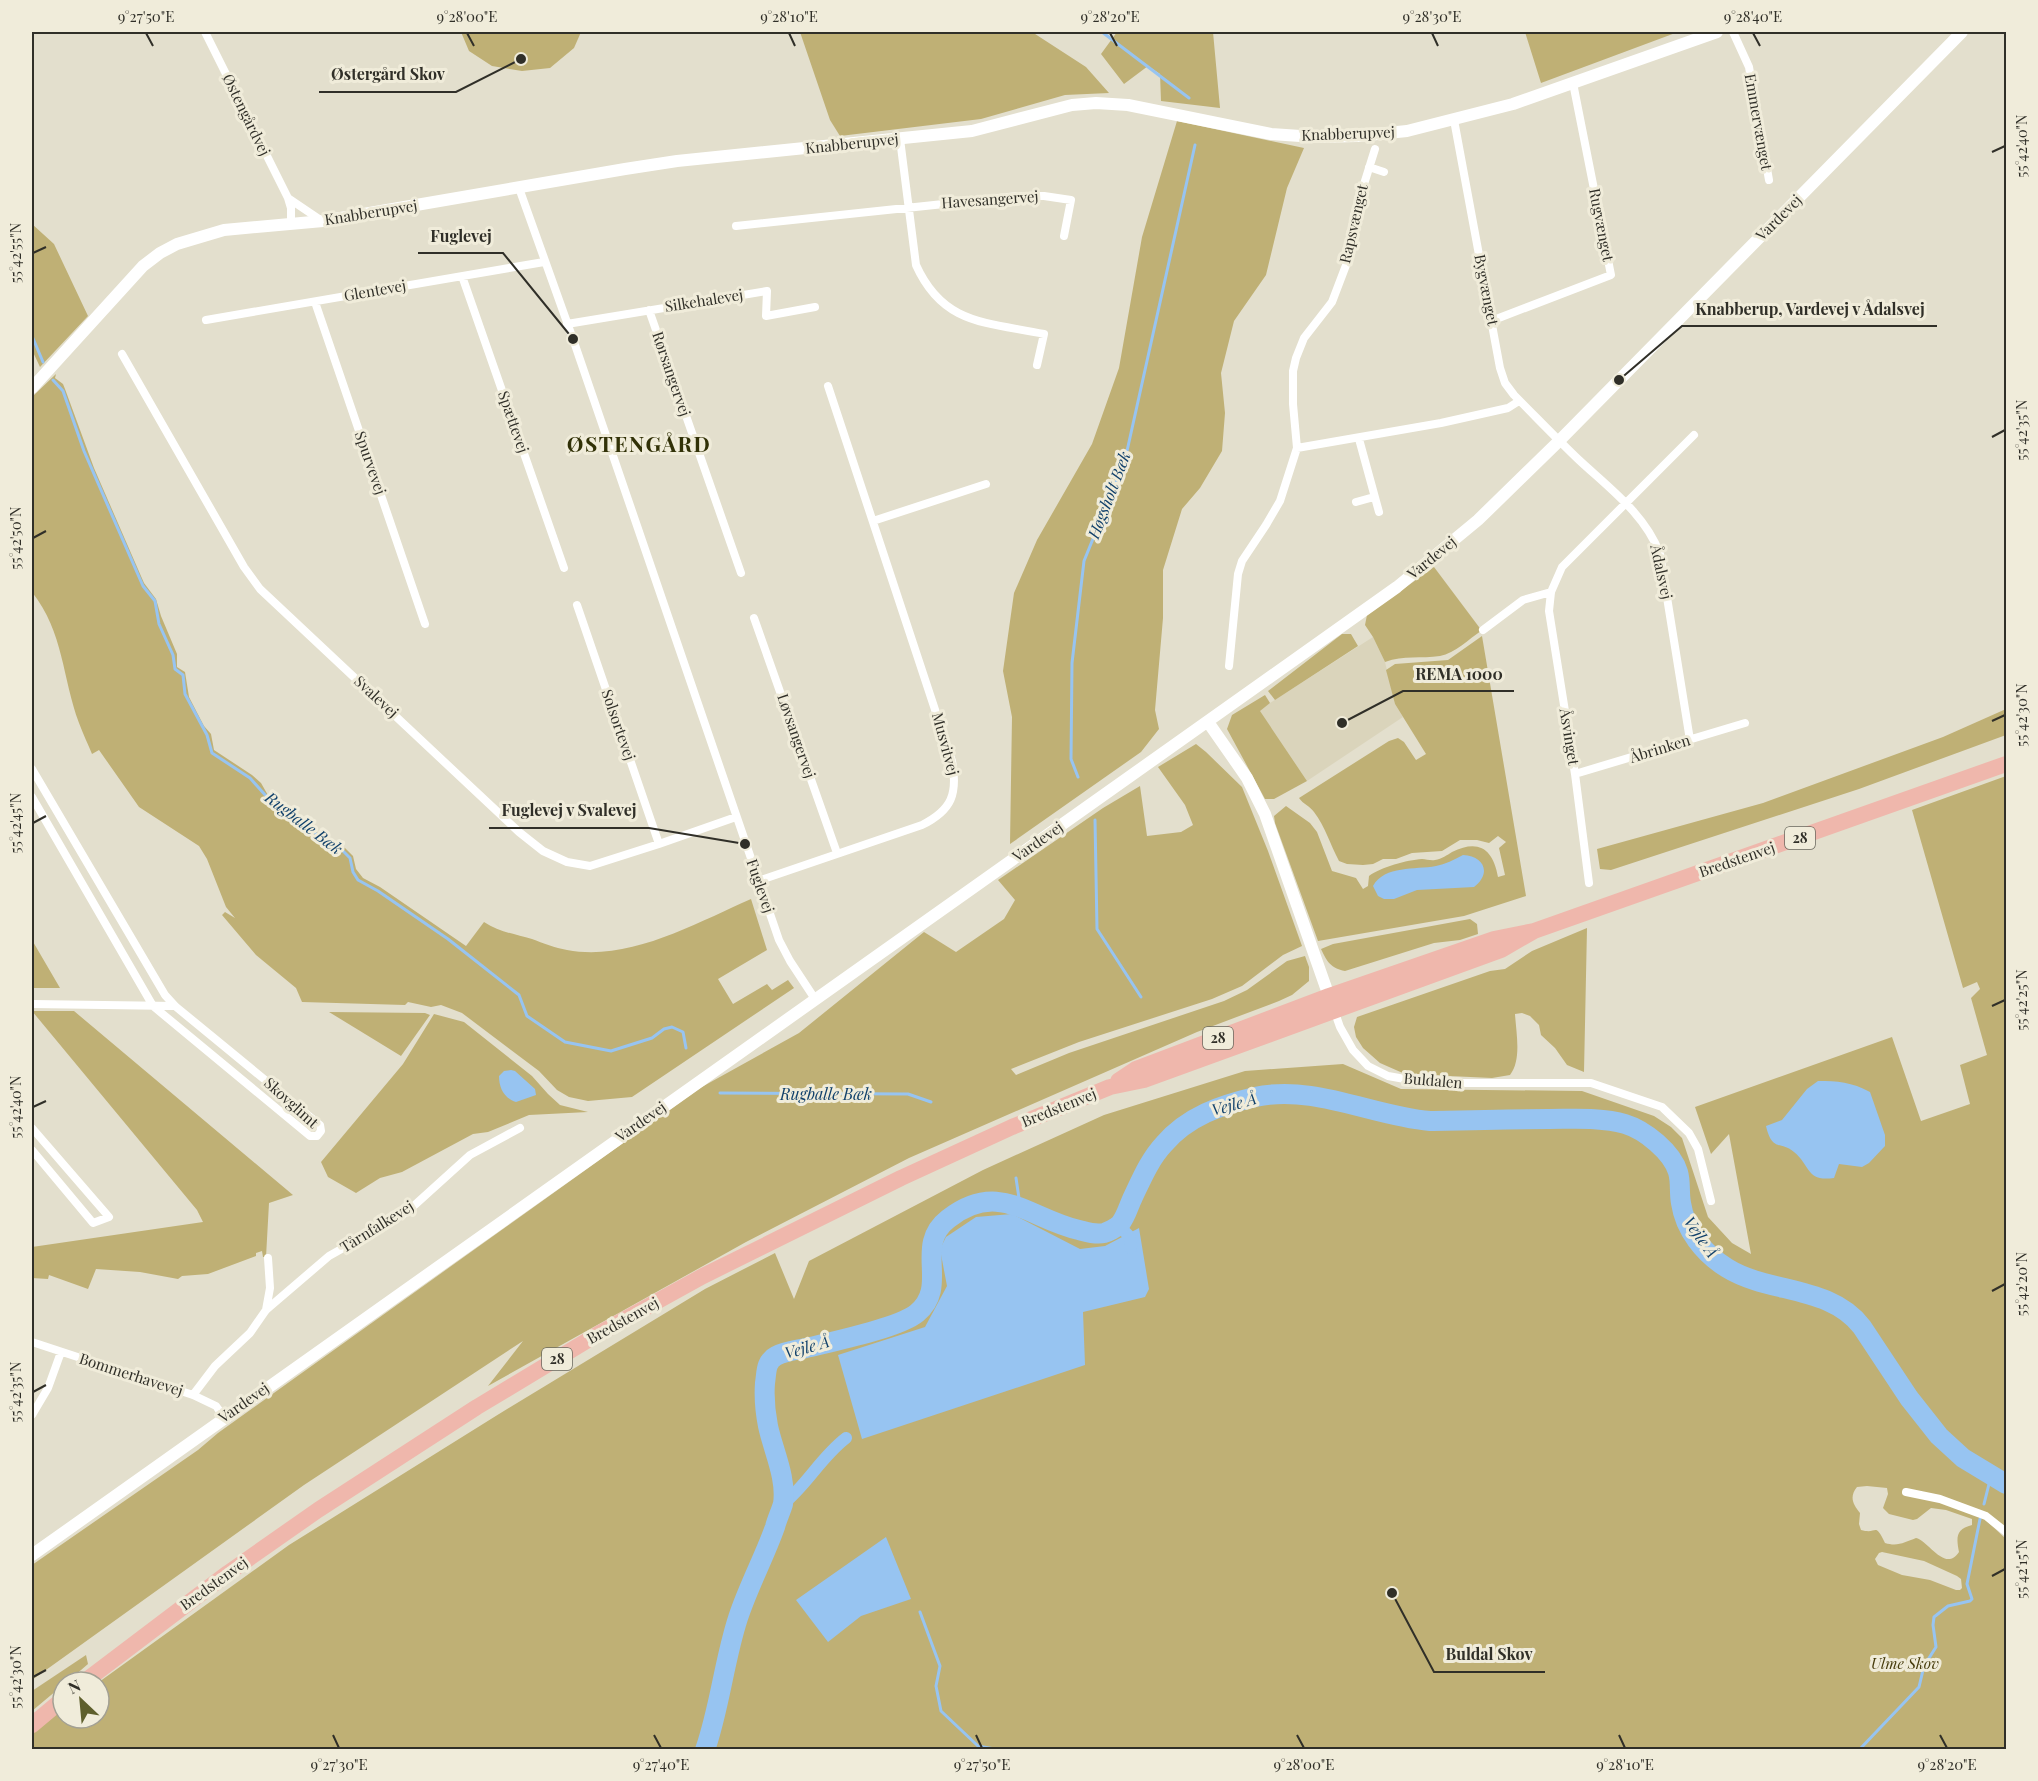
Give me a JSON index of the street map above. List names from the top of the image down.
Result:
{
  "streets": {
    "highway": ["28", "Bredstenvej"],
    "street": [
      "Østengårdvej",
      "Emmervænget",
      "Knabberupvej",
      "Havesangervej",
      "Vardevej",
      "Rapsvænget",
      "Rugvænget",
      "Bygvænget",
      "Glentevej",
      "Silkehalevej",
      "Rørsangervej",
      "Spættevej",
      "Spurvevej",
      "Ådalsvej",
      "Svalevej",
      "Solsortevej",
      "Løvsangervej",
      "Åsvinget",
      "Musvitvej",
      "Åbrinken",
      "Fuglevej",
      "Buldalen",
      "Skovglimt",
      "Tårnfalkevej",
      "Bommerhavevej"
    ]
  },
  "crossings": [
    ["Østengårdvej", "Knabberupvej"],
    ["Knabberupvej", "Rugvænget"],
    ["Knabberupvej", "Bygvænget"],
    ["Knabberupvej", "Fuglevej"],
    ["Vardevej", "Bygvænget"],
    ["Vardevej", "Ådalsvej"],
    ["Vardevej", "Fuglevej"],
    ["Vardevej", "Buldalen"],
    ["Vardevej", "Bommerhavevej"],
    ["Rugvænget", "Bygvænget"],
    ["Bygvænget", "Ådalsvej"],
    ["Glentevej", "Spættevej"],
    ["Glentevej", "Spurvevej"],
    ["Glentevej", "Fuglevej"],
    ["Silkehalevej", "Rørsangervej"],
    ["Silkehalevej", "Fuglevej"],
    ["Ådalsvej", "Åsvinget"],
    ["Ådalsvej", "Åbrinken"],
    ["Svalevej", "Solsortevej"],
    ["Svalevej", "Fuglevej"],
    ["Løvsangervej", "Musvitvej"],
    ["Åsvinget", "Åbrinken"],
    ["Musvitvej", "Fuglevej"],
    ["Bredstenvej", "Buldalen"],
    ["Tårnfalkevej", "Bommerhavevej"]
  ],
  "districts": ["ØSTENGÅRD"],
  "water": ["Høgsholt Bæk", "Rugballe Bæk", "Vejle Å"],
  "parks": ["Ulme Skov"],
  "places": [
    "Østergård Skov",
    "Fuglevej",
    "Knabberup, Vardevej v Ådalsvej",
    "REMA 1000",
    "Fuglevej v Svalevej",
    "Buldal Skov"
  ],
  "north": "top left",
  "coordinates": [
    "9°27'50\"E",
    "9°28'00\"E",
    "9°28'10\"E",
    "9°28'20\"E",
    "9°28'30\"E",
    "9°28'40\"E",
    "55°42'40\"N",
    "55°42'55\"N",
    "55°42'35\"N",
    "55°42'50\"N",
    "55°42'30\"N",
    "55°42'45\"N",
    "55°42'25\"N",
    "55°42'20\"N",
    "55°42'15\"N",
    "9°27'30\"E",
    "9°27'40\"E"
  ]
}
